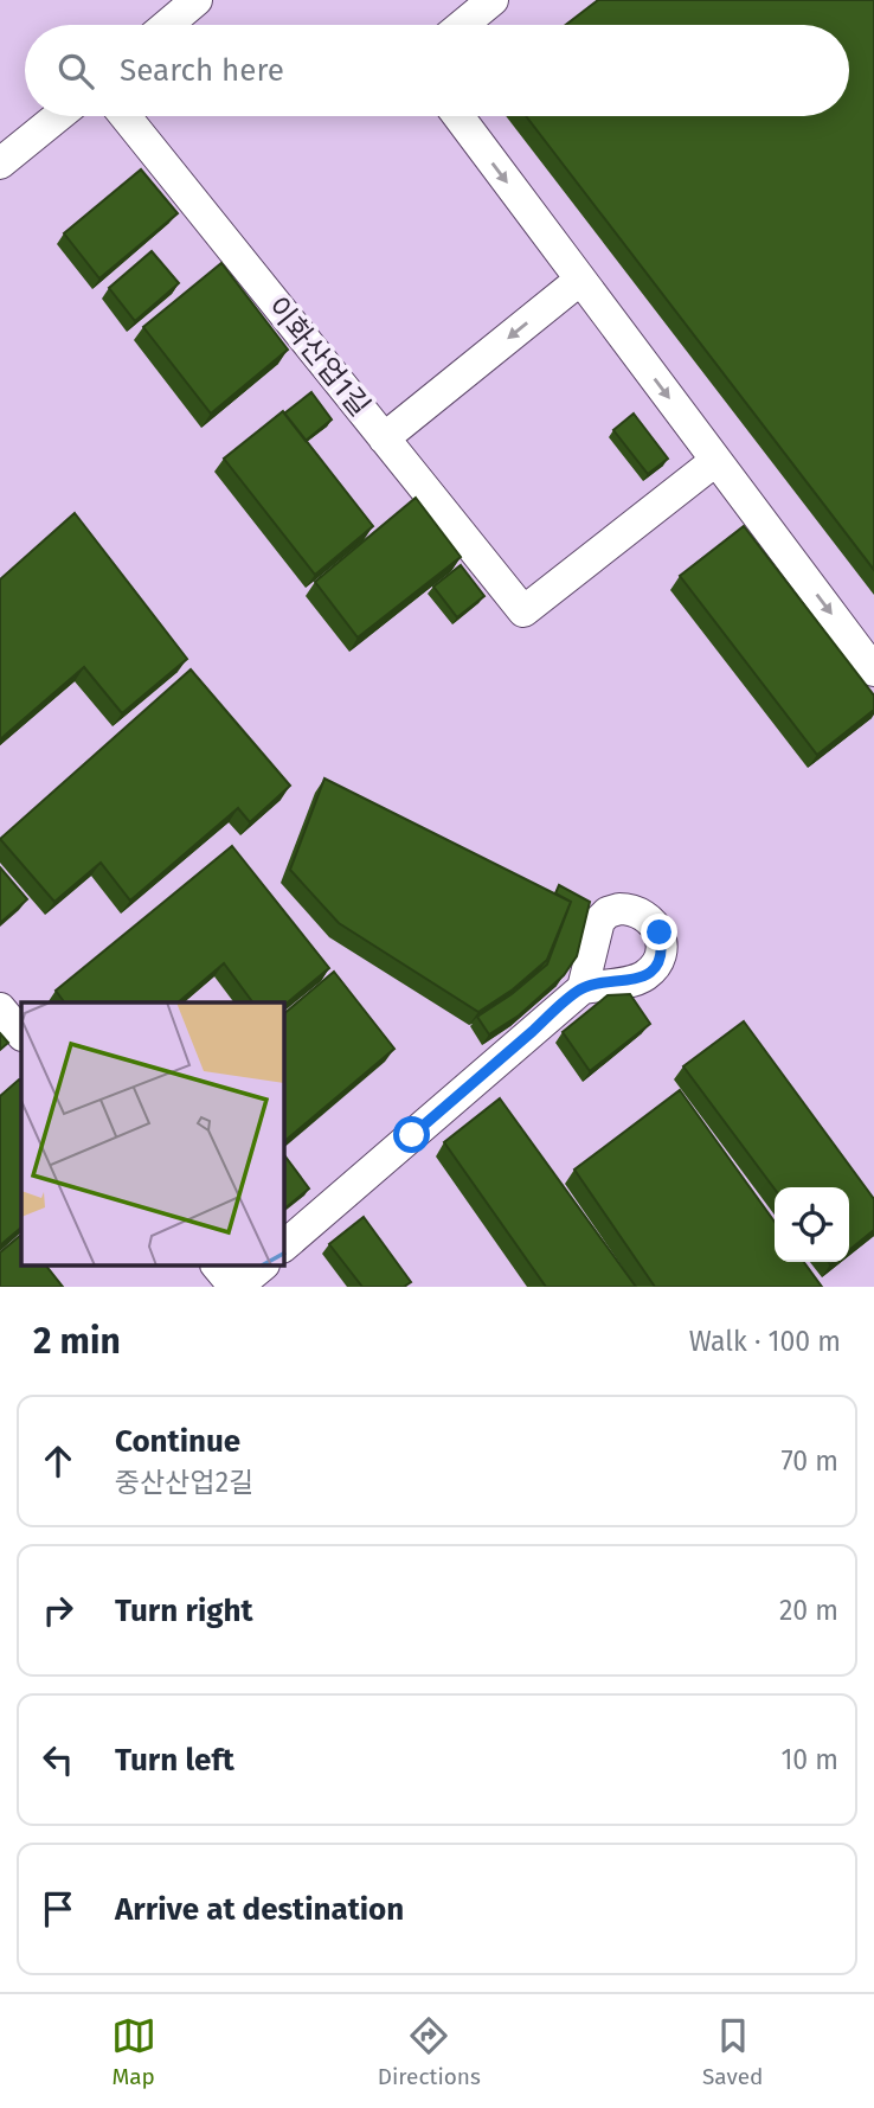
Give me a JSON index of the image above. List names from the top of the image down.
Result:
{
  "streets": {
    "street": ["이화산업1길"]
  },
  "page": {
    "search": "Search here",
    "heading": ["2 min", "Walk · 100 m"],
    "list": [
      ["Continue", "중산산업2길", "70 m"],
      ["Turn right", "20 m"],
      ["Turn left", "10 m"],
      "Arrive at destination"
    ],
    "nav": ["Map", "Directions", "Saved"]
  }
}
